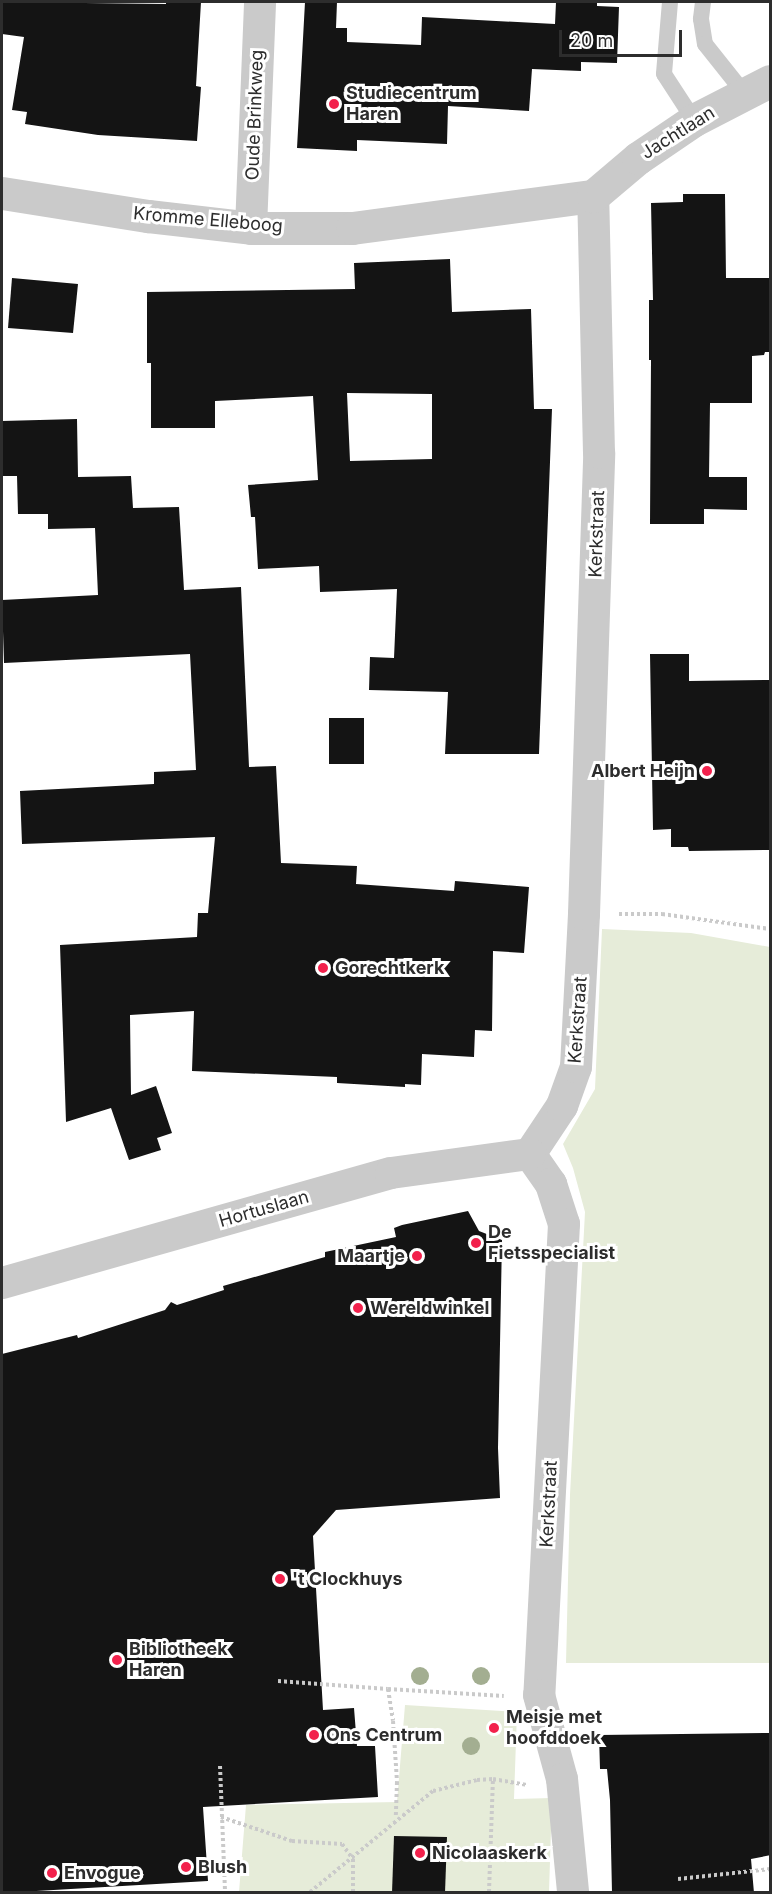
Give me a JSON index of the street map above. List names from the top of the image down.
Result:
{
  "streets": {
    "street": [
      "Oude Brinkweg",
      "Jachtlaan",
      "Kromme Elleboog",
      "Kerkstraat",
      "Hortuslaan"
    ]
  },
  "crossings": [
    ["Oude Brinkweg", "Kromme Elleboog"],
    ["Jachtlaan", "Kromme Elleboog"],
    ["Jachtlaan", "Kerkstraat"],
    ["Kromme Elleboog", "Kerkstraat"],
    ["Kerkstraat", "Hortuslaan"]
  ],
  "places": [
    "Studiecentrum Haren",
    "Albert Heijn",
    "Gorechtkerk",
    "De Fietsspecialist",
    "Maartje",
    "Wereldwinkel",
    "'t Clockhuys",
    "Bibliotheek Haren",
    "Meisje met hoofddoek",
    "Ons Centrum",
    "Nicolaaskerk",
    "Blush",
    "Envogue"
  ],
  "scale_bar": "20 m"
}
